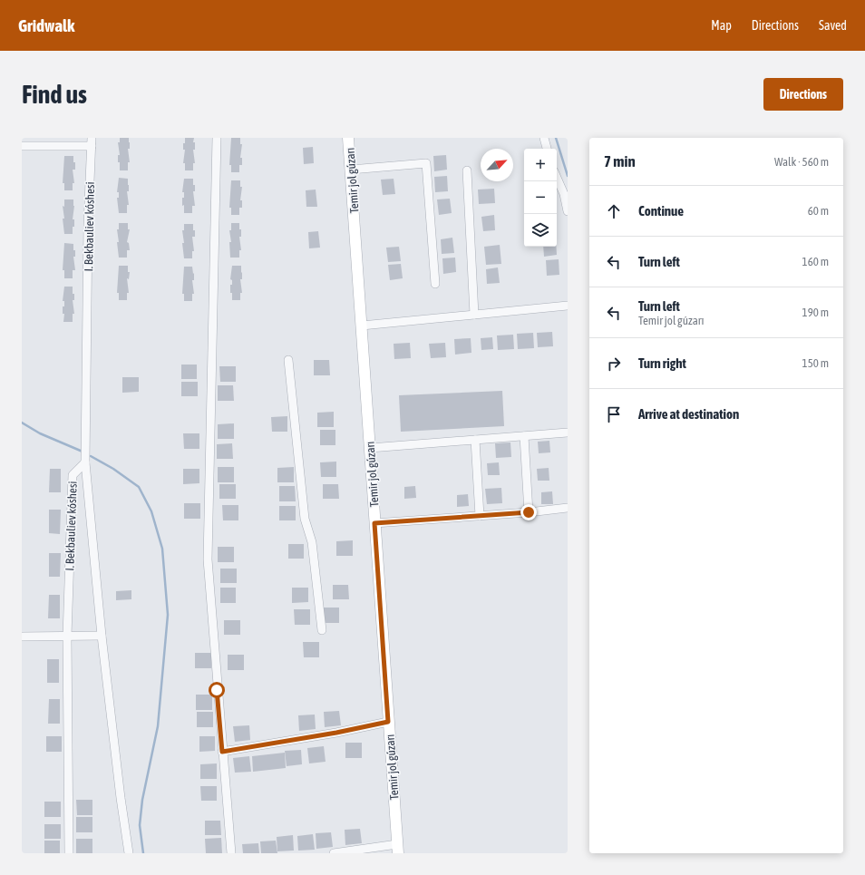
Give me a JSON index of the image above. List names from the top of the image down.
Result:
{
  "streets": {
    "street": ["Temir jol gúzarı", "I. Bekbauliev kóshesi"]
  },
  "north": "top right",
  "page": {
    "header": "Gridwalk",
    "nav": ["Map", "Directions", "Saved"],
    "buttons": "Directions",
    "title": "Find us",
    "heading": ["7 min", "Walk · 560 m"],
    "map_buttons": ["+", "−"],
    "list": [
      ["Continue", "60 m"],
      ["Turn left", "160 m"],
      ["Turn left", "Temir jol gúzarı", "190 m"],
      ["Turn right", "150 m"],
      "Arrive at destination"
    ]
  }
}
